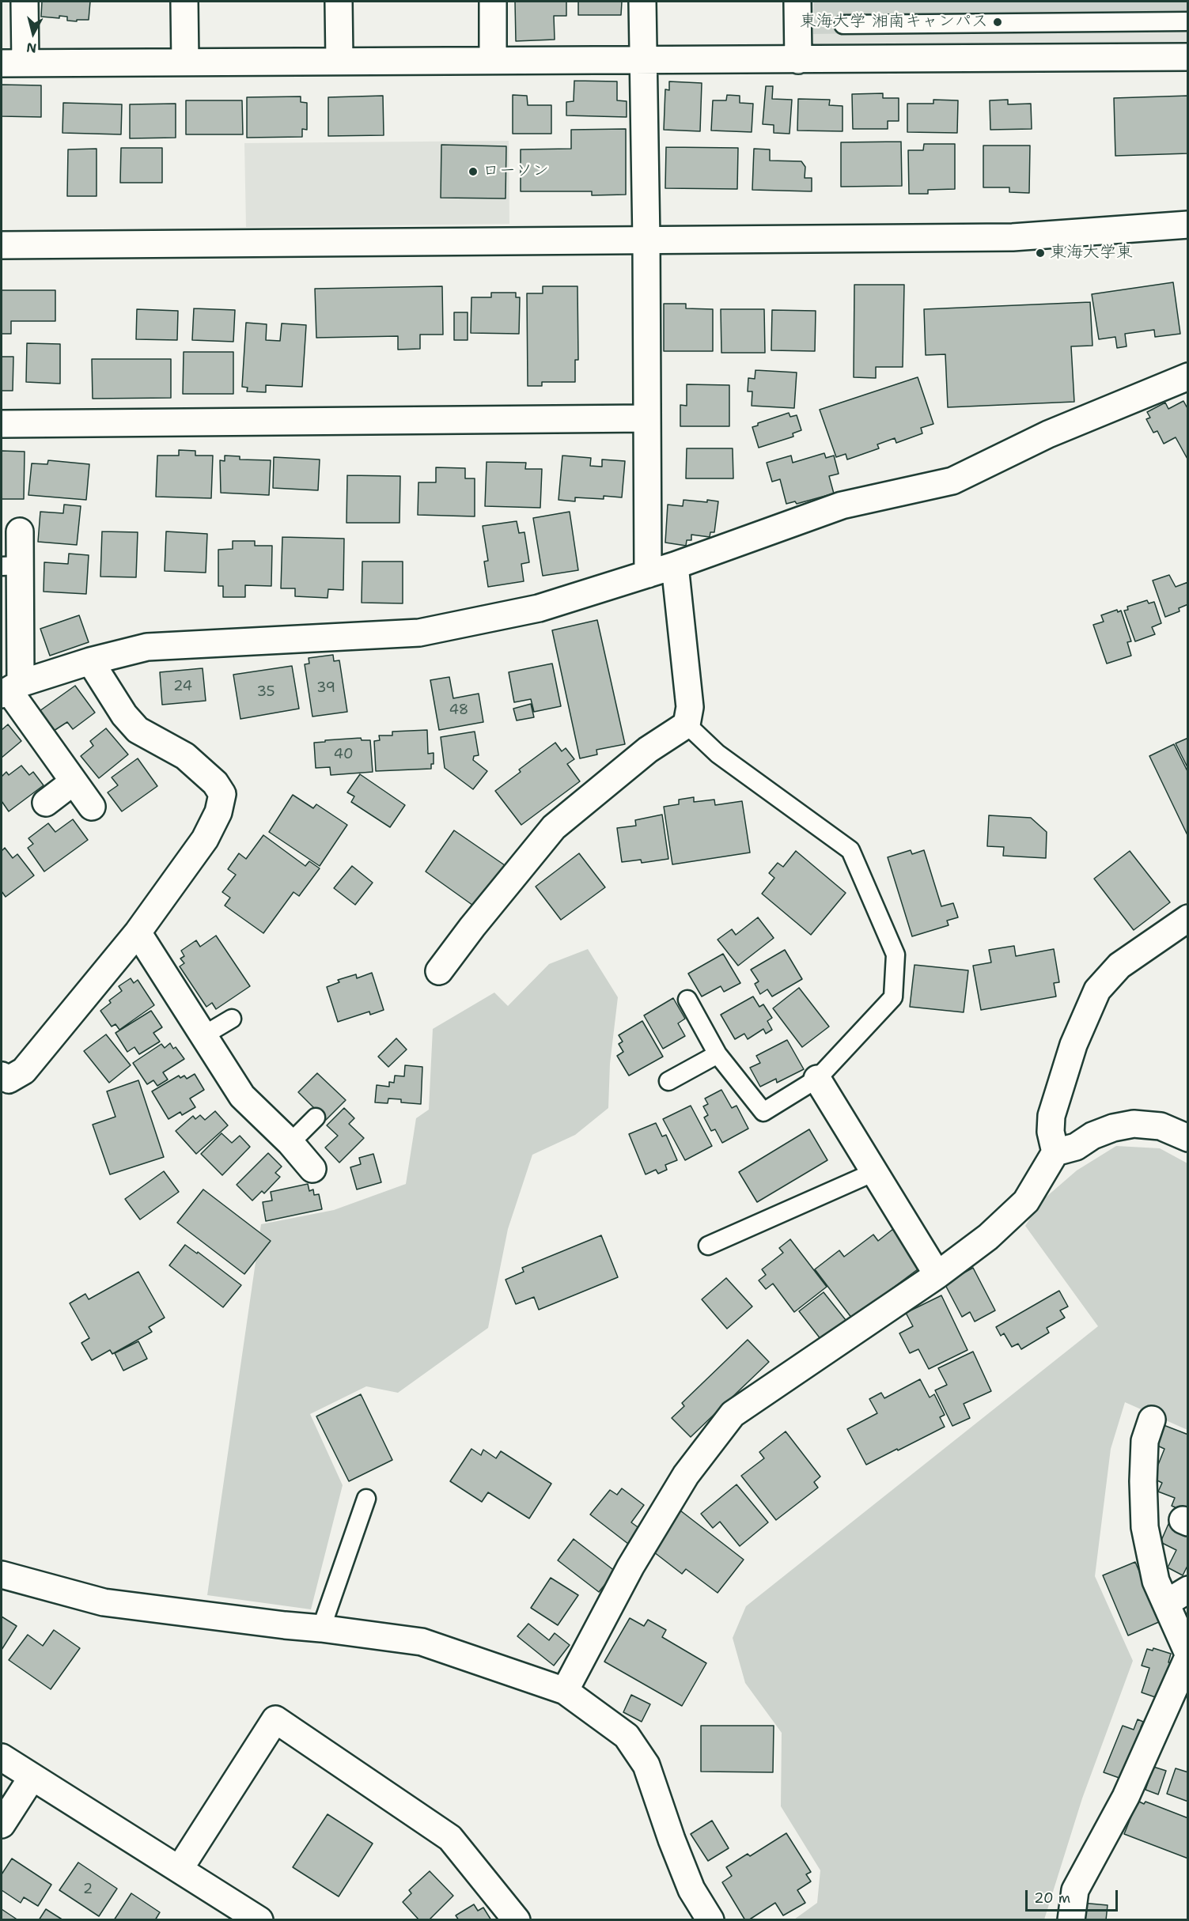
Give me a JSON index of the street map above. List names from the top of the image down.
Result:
{
  "places": ["東海大学 湘南キャンパス", "ローソン", "東海大学東"],
  "house_numbers": [
    "24",
    "39",
    "35",
    "48",
    "40",
    "2"
  ],
  "scale_bar": "20 m",
  "north": "bottom"
}
